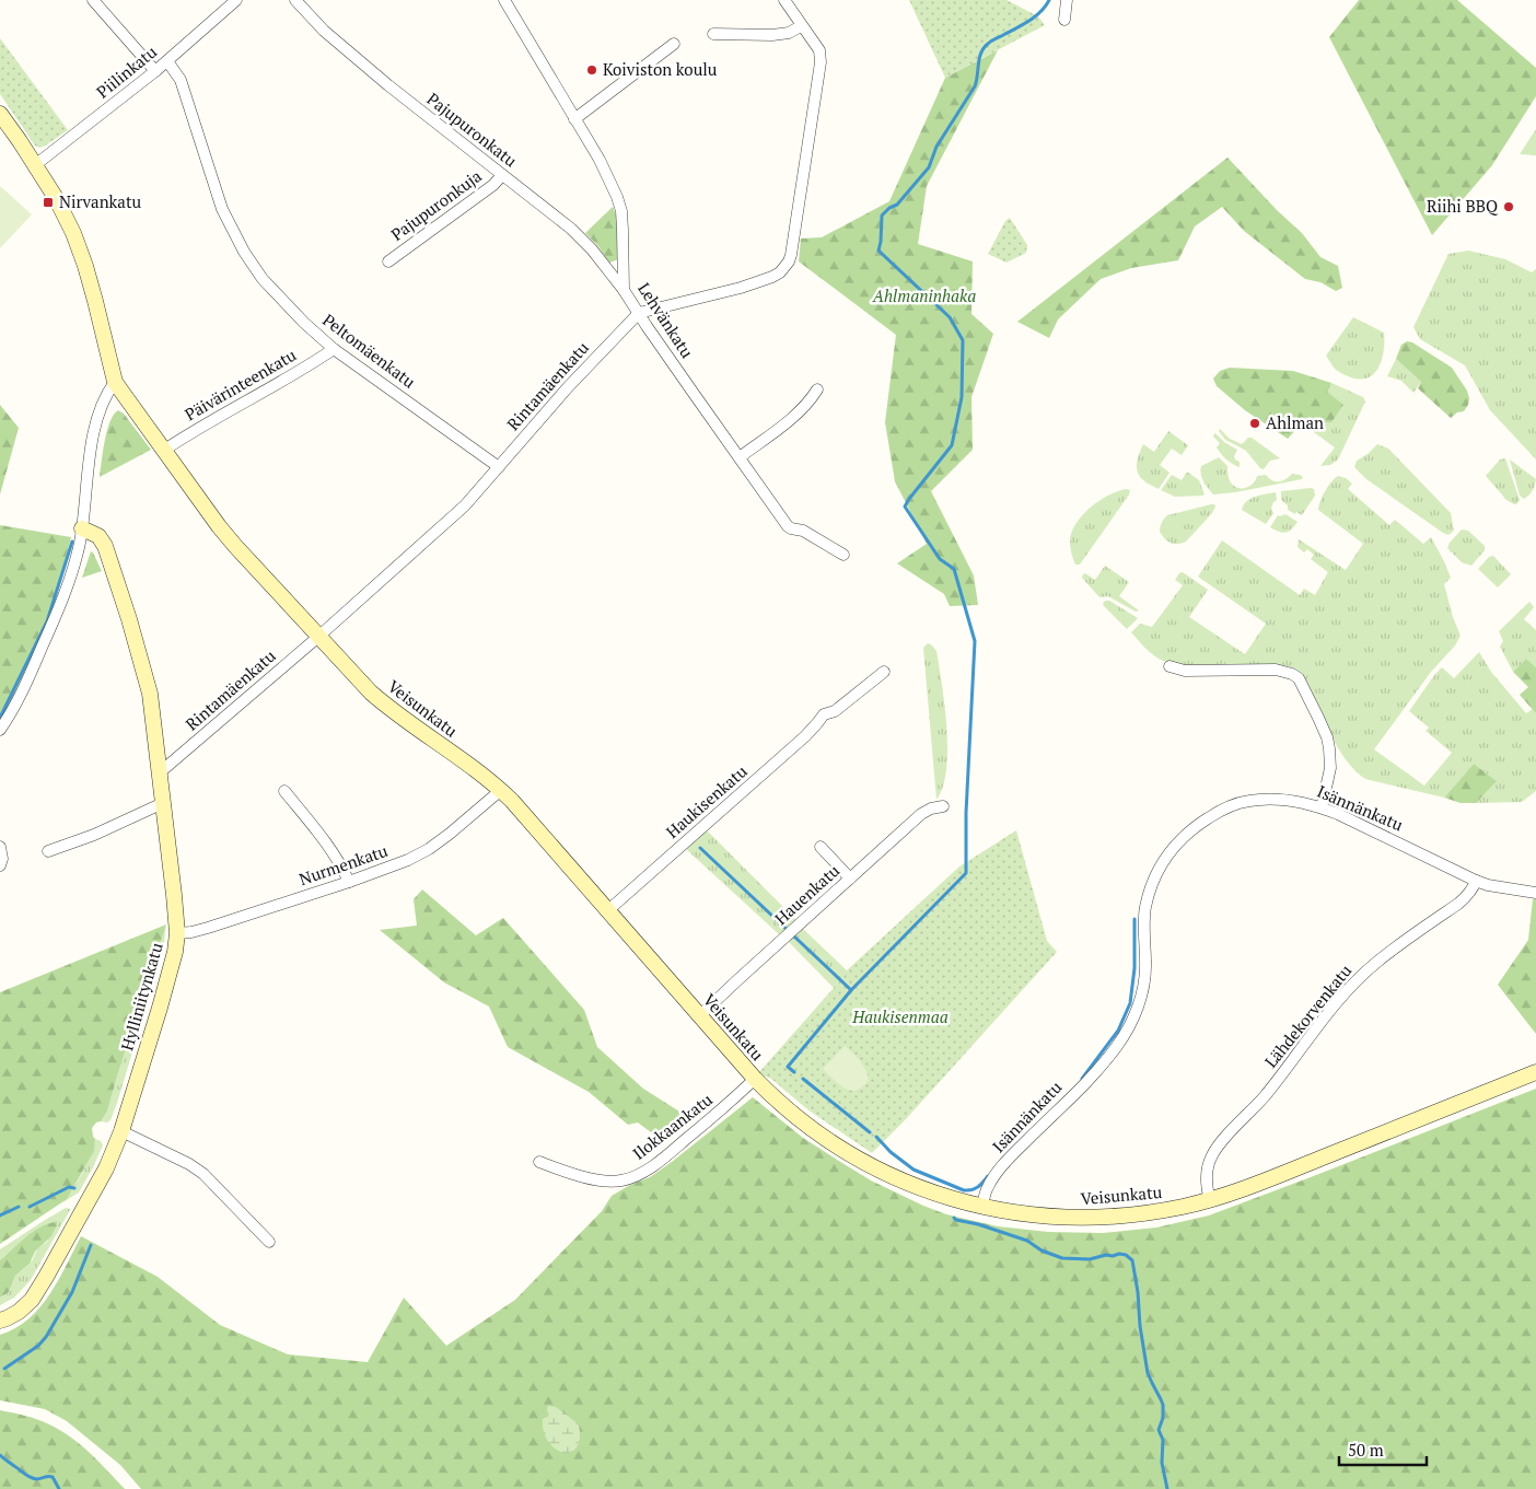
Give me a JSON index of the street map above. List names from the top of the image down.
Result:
{
  "streets": {
    "street": [
      "Piilinkatu",
      "Pajupuronkatu",
      "Pajupuronkuja",
      "Lehvänkatu",
      "Peltomäenkatu",
      "Päivärinteenkatu",
      "Rintamäenkatu",
      "Veisunkatu",
      "Haukisenkatu",
      "Isännänkatu",
      "Nurmenkatu",
      "Hauenkatu",
      "Hylliniitynkatu",
      "Lähdekorvenkatu",
      "Ilokkaankatu"
    ]
  },
  "crossings": [
    ["Piilinkatu", "Peltomäenkatu"],
    ["Pajupuronkatu", "Pajupuronkuja"],
    ["Pajupuronkatu", "Lehvänkatu"],
    ["Lehvänkatu", "Rintamäenkatu"],
    ["Peltomäenkatu", "Päivärinteenkatu"],
    ["Peltomäenkatu", "Rintamäenkatu"],
    ["Päivärinteenkatu", "Veisunkatu"],
    ["Rintamäenkatu", "Veisunkatu"],
    ["Rintamäenkatu", "Hylliniitynkatu"],
    ["Veisunkatu", "Haukisenkatu"],
    ["Veisunkatu", "Isännänkatu"],
    ["Veisunkatu", "Nurmenkatu"],
    ["Veisunkatu", "Hauenkatu"],
    ["Veisunkatu", "Lähdekorvenkatu"],
    ["Veisunkatu", "Ilokkaankatu"],
    ["Isännänkatu", "Lähdekorvenkatu"],
    ["Nurmenkatu", "Hylliniitynkatu"]
  ],
  "parks": ["Ahlmaninhaka", "Haukisenmaa"],
  "places": {
    "other": ["Koiviston koulu", "Riihi BBQ", "Ahlman"],
    "transit": ["Nirvankatu"]
  },
  "scale_bar": "50 m"
}
